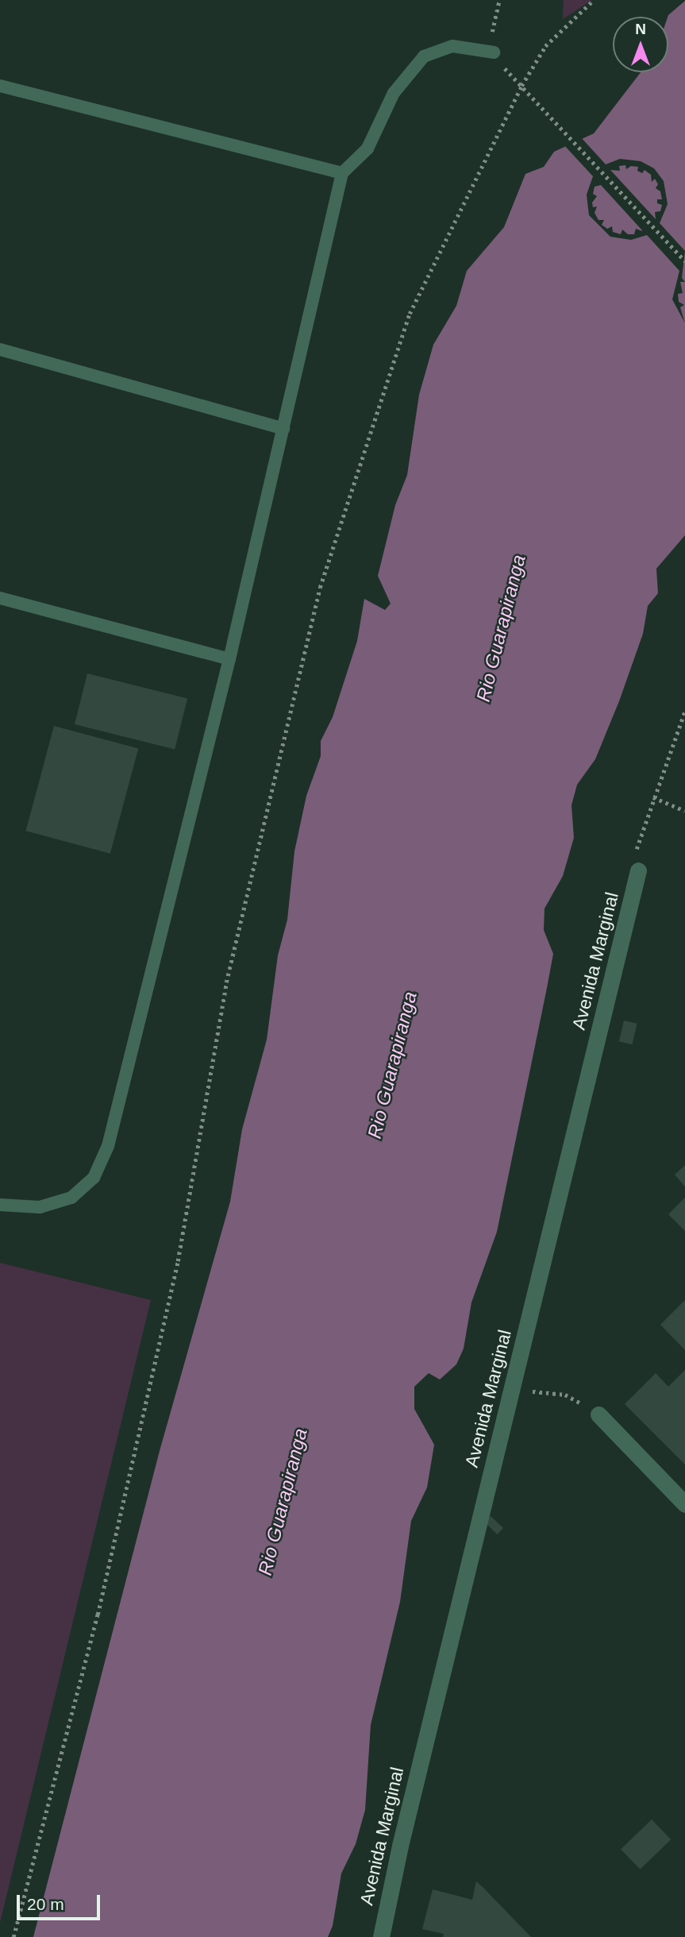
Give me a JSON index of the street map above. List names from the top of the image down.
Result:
{
  "streets": {
    "street": ["Avenida Marginal"]
  },
  "water": ["Rio Guarapiranga"],
  "scale_bar": "20 m",
  "north": "top"
}
